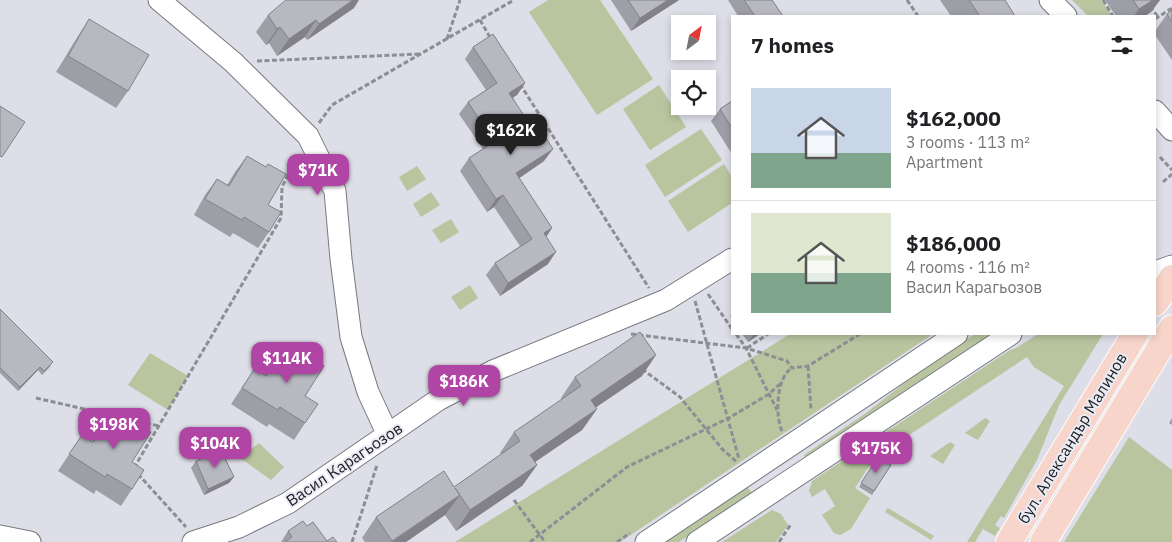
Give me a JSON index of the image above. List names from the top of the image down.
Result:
{
  "streets": {
    "main road": ["бул. Александър Малинов"],
    "street": ["Васил Карагьозов"]
  },
  "north": "top right",
  "page": {
    "heading": "7 homes",
    "list": [
      {
        "name": "$162,000",
        "note": "3 rooms · 113 m² · Apartment"
      },
      {
        "name": "$186,000",
        "note": "4 rooms · 116 m² · Васил Карагьозов"
      }
    ],
    "price": [
      "$162K",
      "$71K",
      "$114K",
      "$186K",
      "$198K",
      "$104K",
      "$175K"
    ]
  }
}
